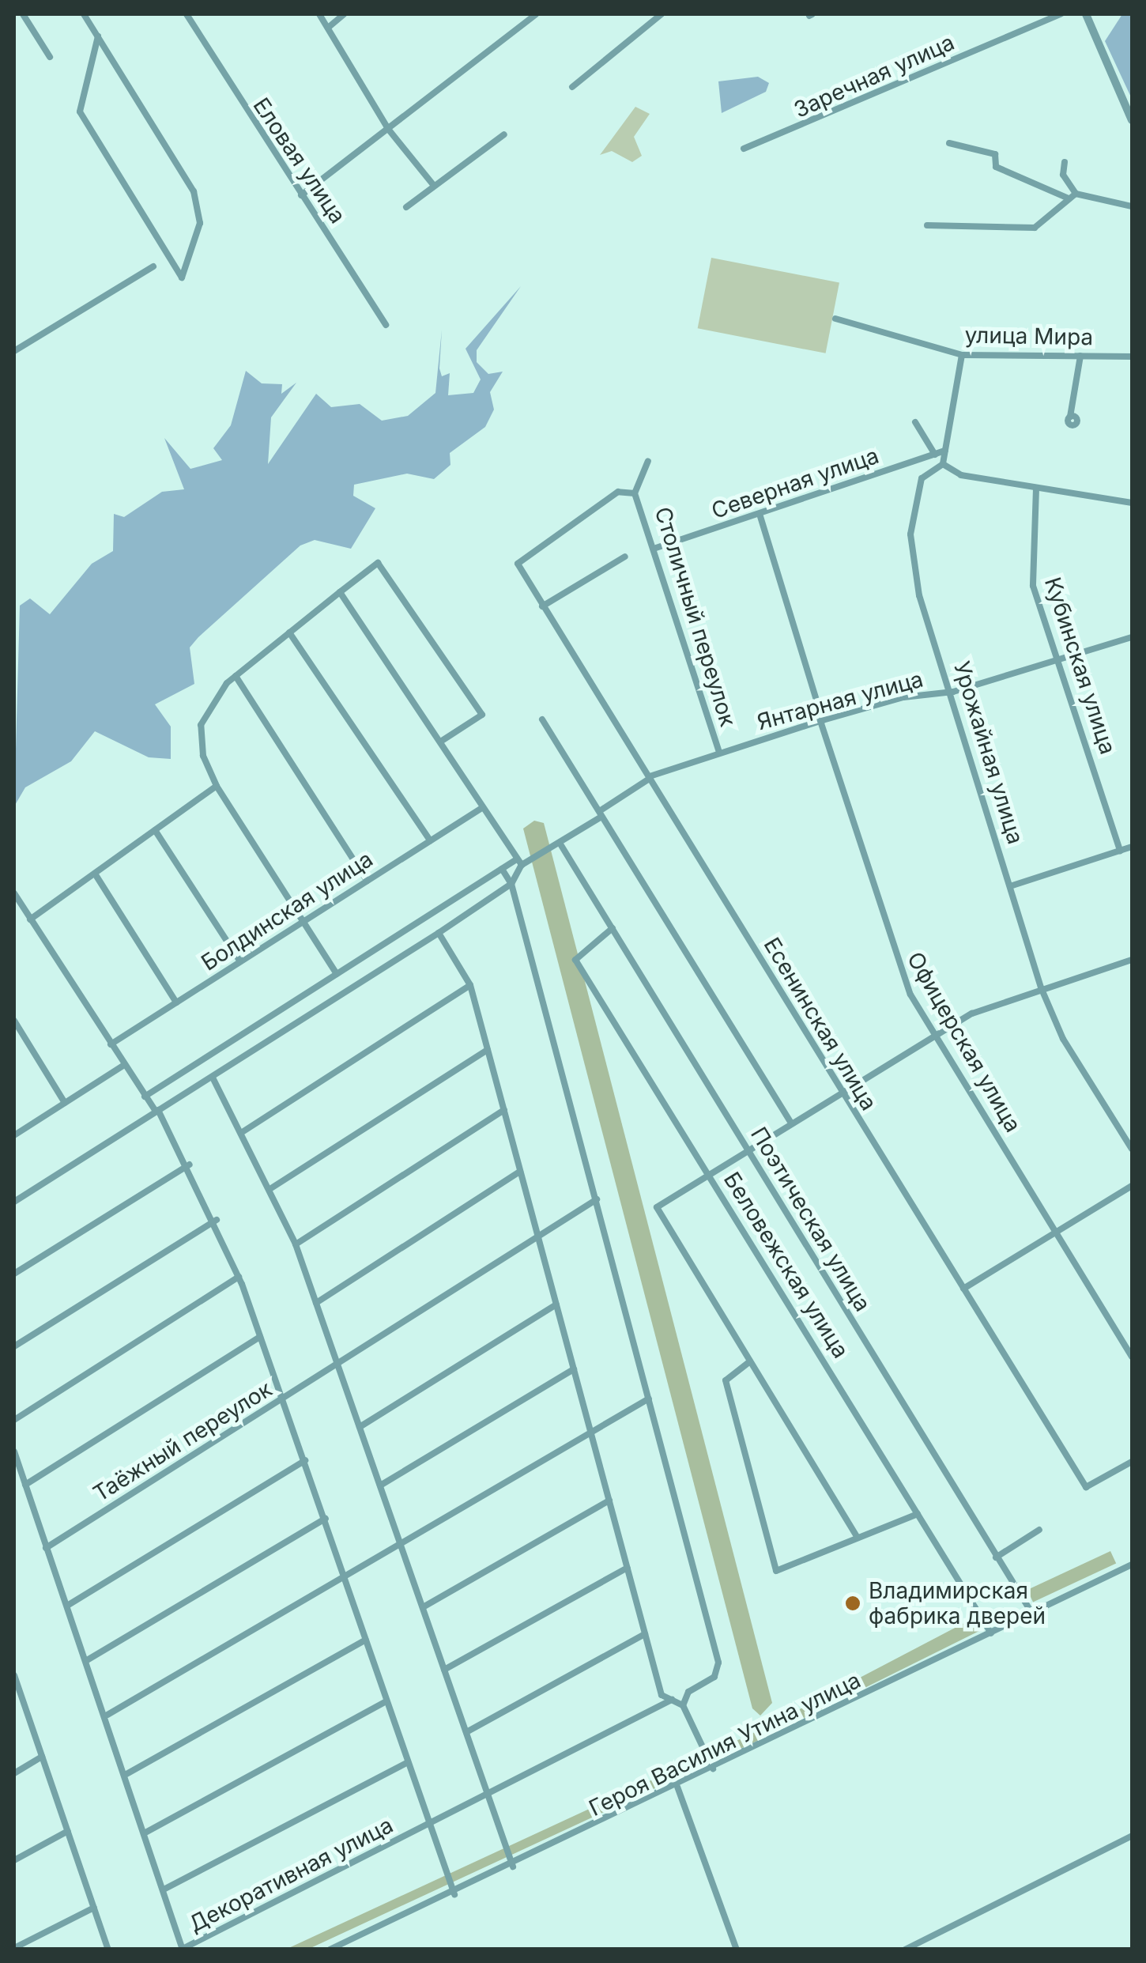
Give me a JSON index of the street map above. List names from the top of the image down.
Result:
{
  "streets": {
    "street": [
      "Заречная улица",
      "Еловая улица",
      "улица Мира",
      "Северная улица",
      "Столичный переулок",
      "Кубинская улица",
      "Янтарная улица",
      "Урожайная улица",
      "Болдинская улица",
      "Есенинская улица",
      "Офицерская улица",
      "Поэтическая улица",
      "Беловежская улица",
      "Таёжный переулок",
      "Героя Василия Утина улица",
      "Декоративная улица"
    ]
  },
  "crossings": [
    ["Северная улица", "Столичный переулок"],
    ["Северная улица", "Офицерская улица"],
    ["Столичный переулок", "Янтарная улица"],
    ["Столичный переулок", "Есенинская улица"],
    ["Кубинская улица", "Янтарная улица"],
    ["Янтарная улица", "Урожайная улица"],
    ["Янтарная улица", "Есенинская улица"],
    ["Янтарная улица", "Офицерская улица"],
    ["Янтарная улица", "Поэтическая улица"],
    ["Поэтическая улица", "Беловежская улица"],
    ["Поэтическая улица", "Героя Василия Утина улица"],
    ["Беловежская улица", "Героя Василия Утина улица"],
    ["Таёжный переулок", "Декоративная улица"]
  ],
  "places": ["Владимирская фабрика дверей"]
}
